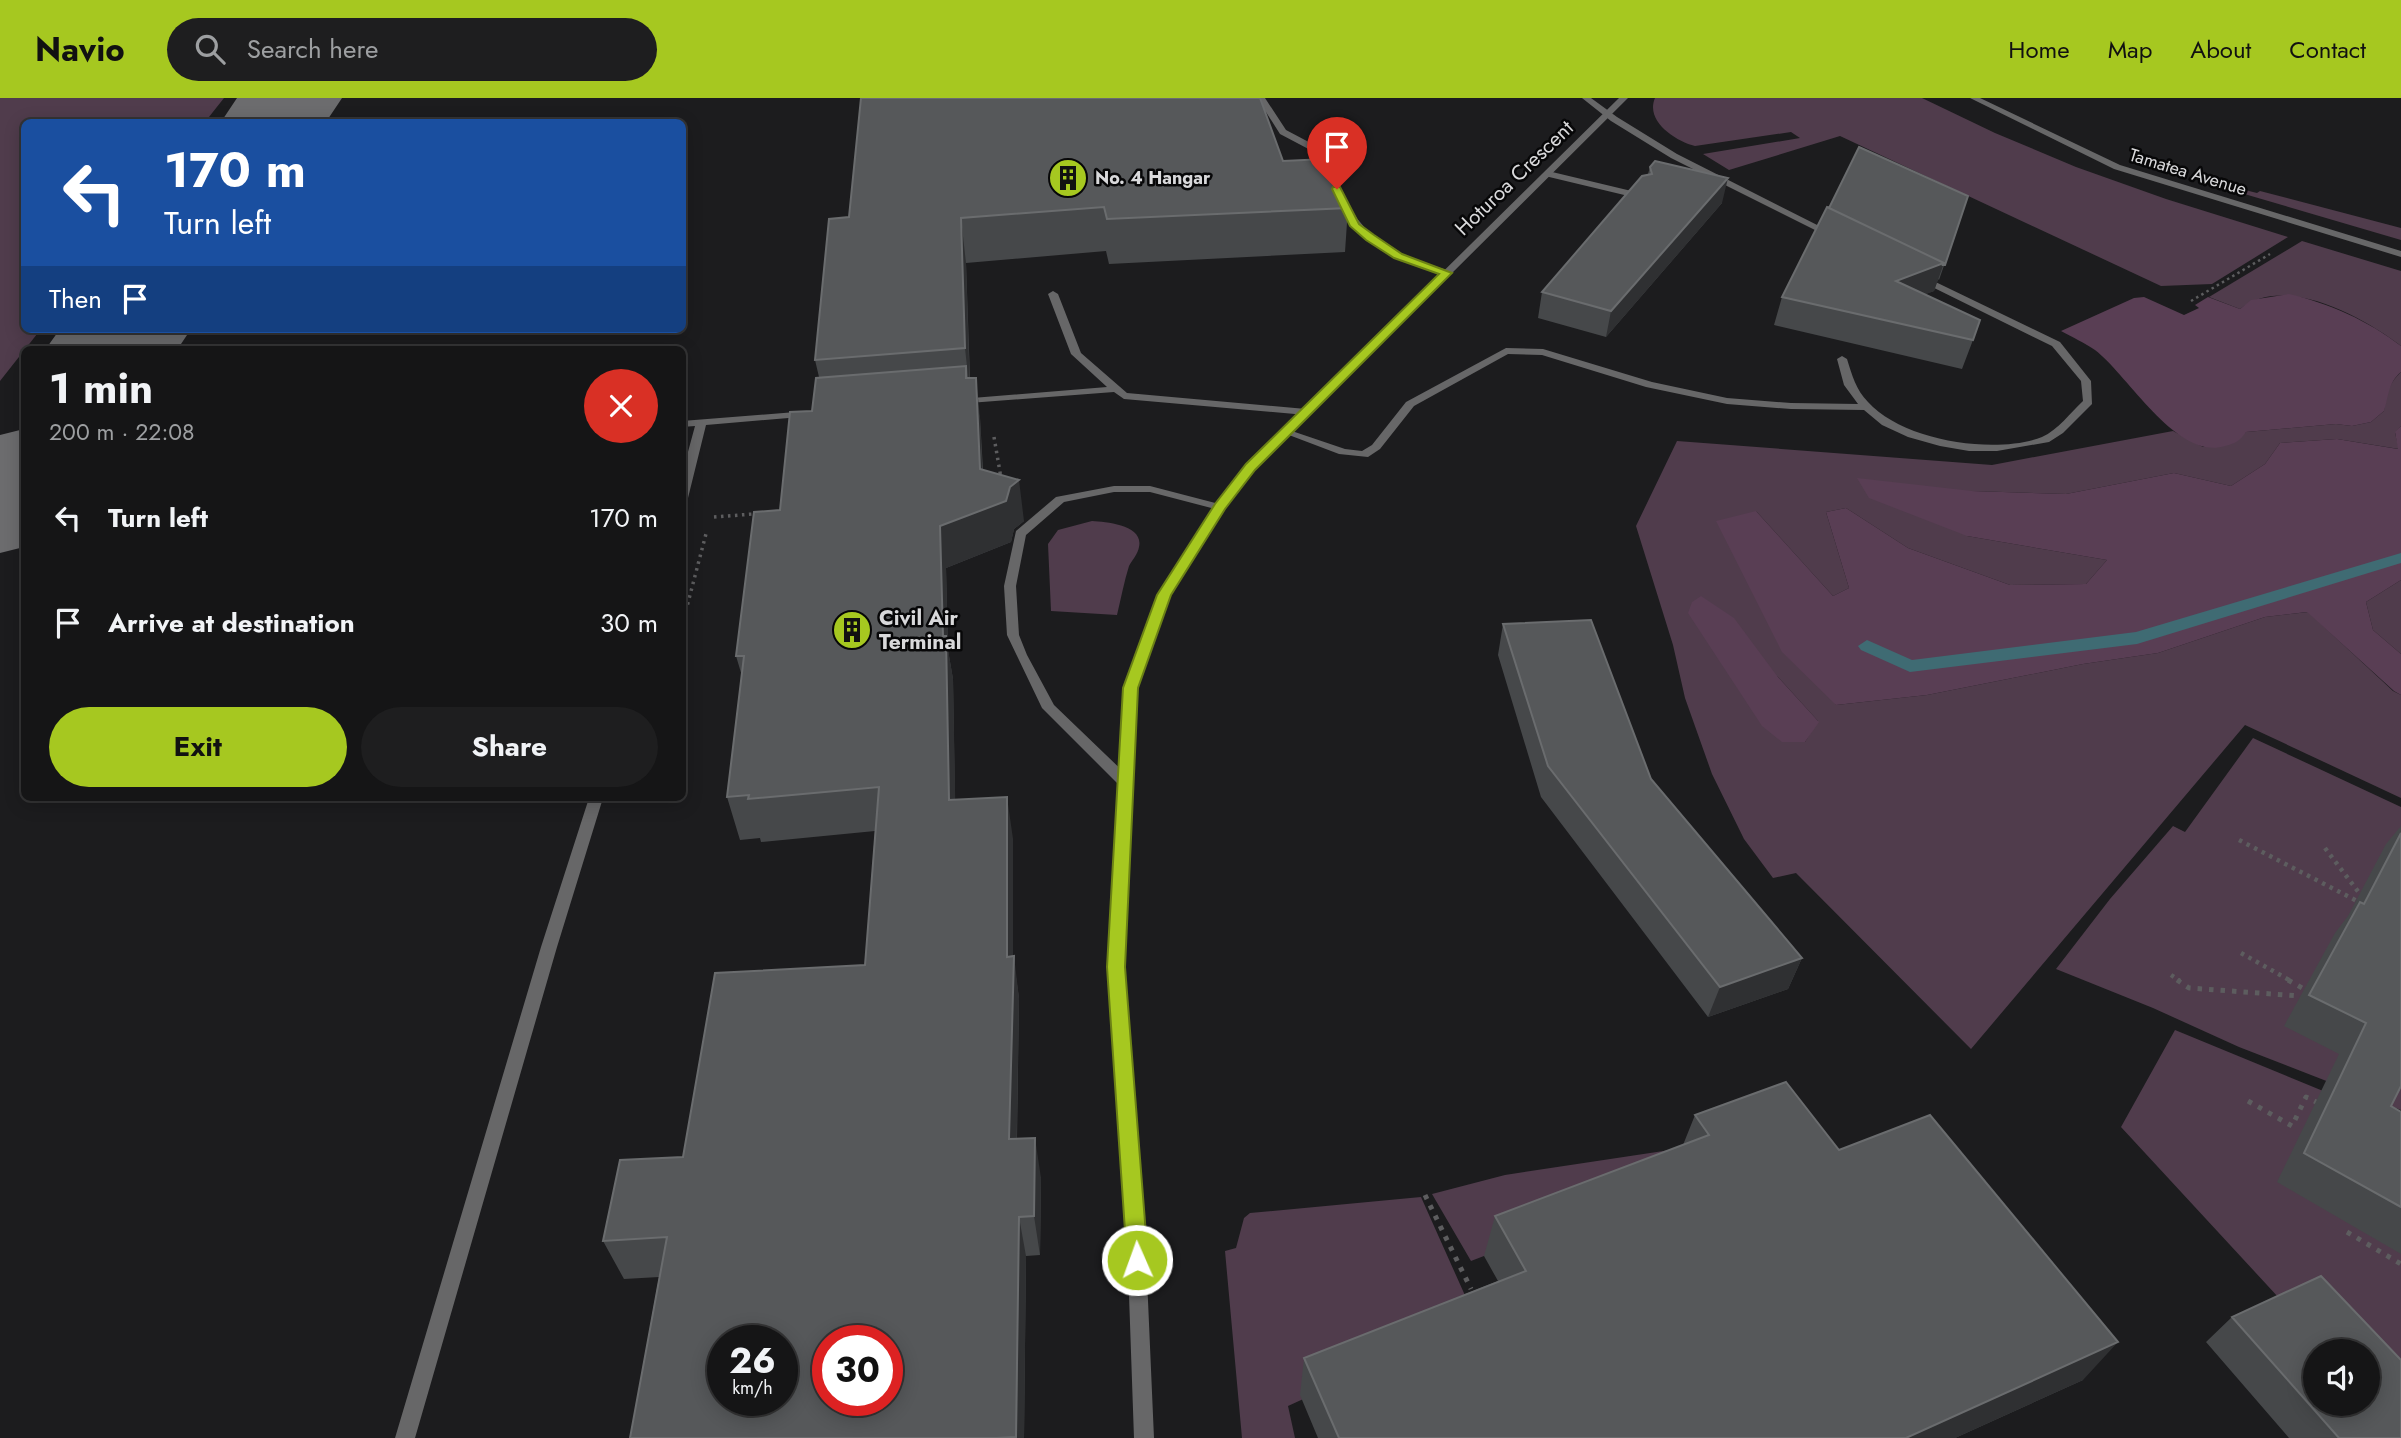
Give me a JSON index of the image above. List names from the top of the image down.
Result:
{
  "streets": {
    "street": ["Tamatea Avenue", "Hoturoa Crescent"]
  },
  "places": {
    "building": ["No. 4 Hangar", "Civil Air Terminal"]
  },
  "page": {
    "header": "Navio",
    "search": "Search here",
    "nav": [
      "Home",
      "Map",
      "About",
      "Contact"
    ],
    "turn": ["170 m", "Turn left"],
    "then": "Then",
    "heading": ["1 min", "200 m · 22:08"],
    "list": [
      {
        "name": "Turn left",
        "value": "170 m"
      },
      {
        "name": "Arrive at destination",
        "value": "30 m"
      }
    ],
    "buttons": ["Exit", "Share"],
    "speed": "26 km/h",
    "limit": "30"
  }
}
